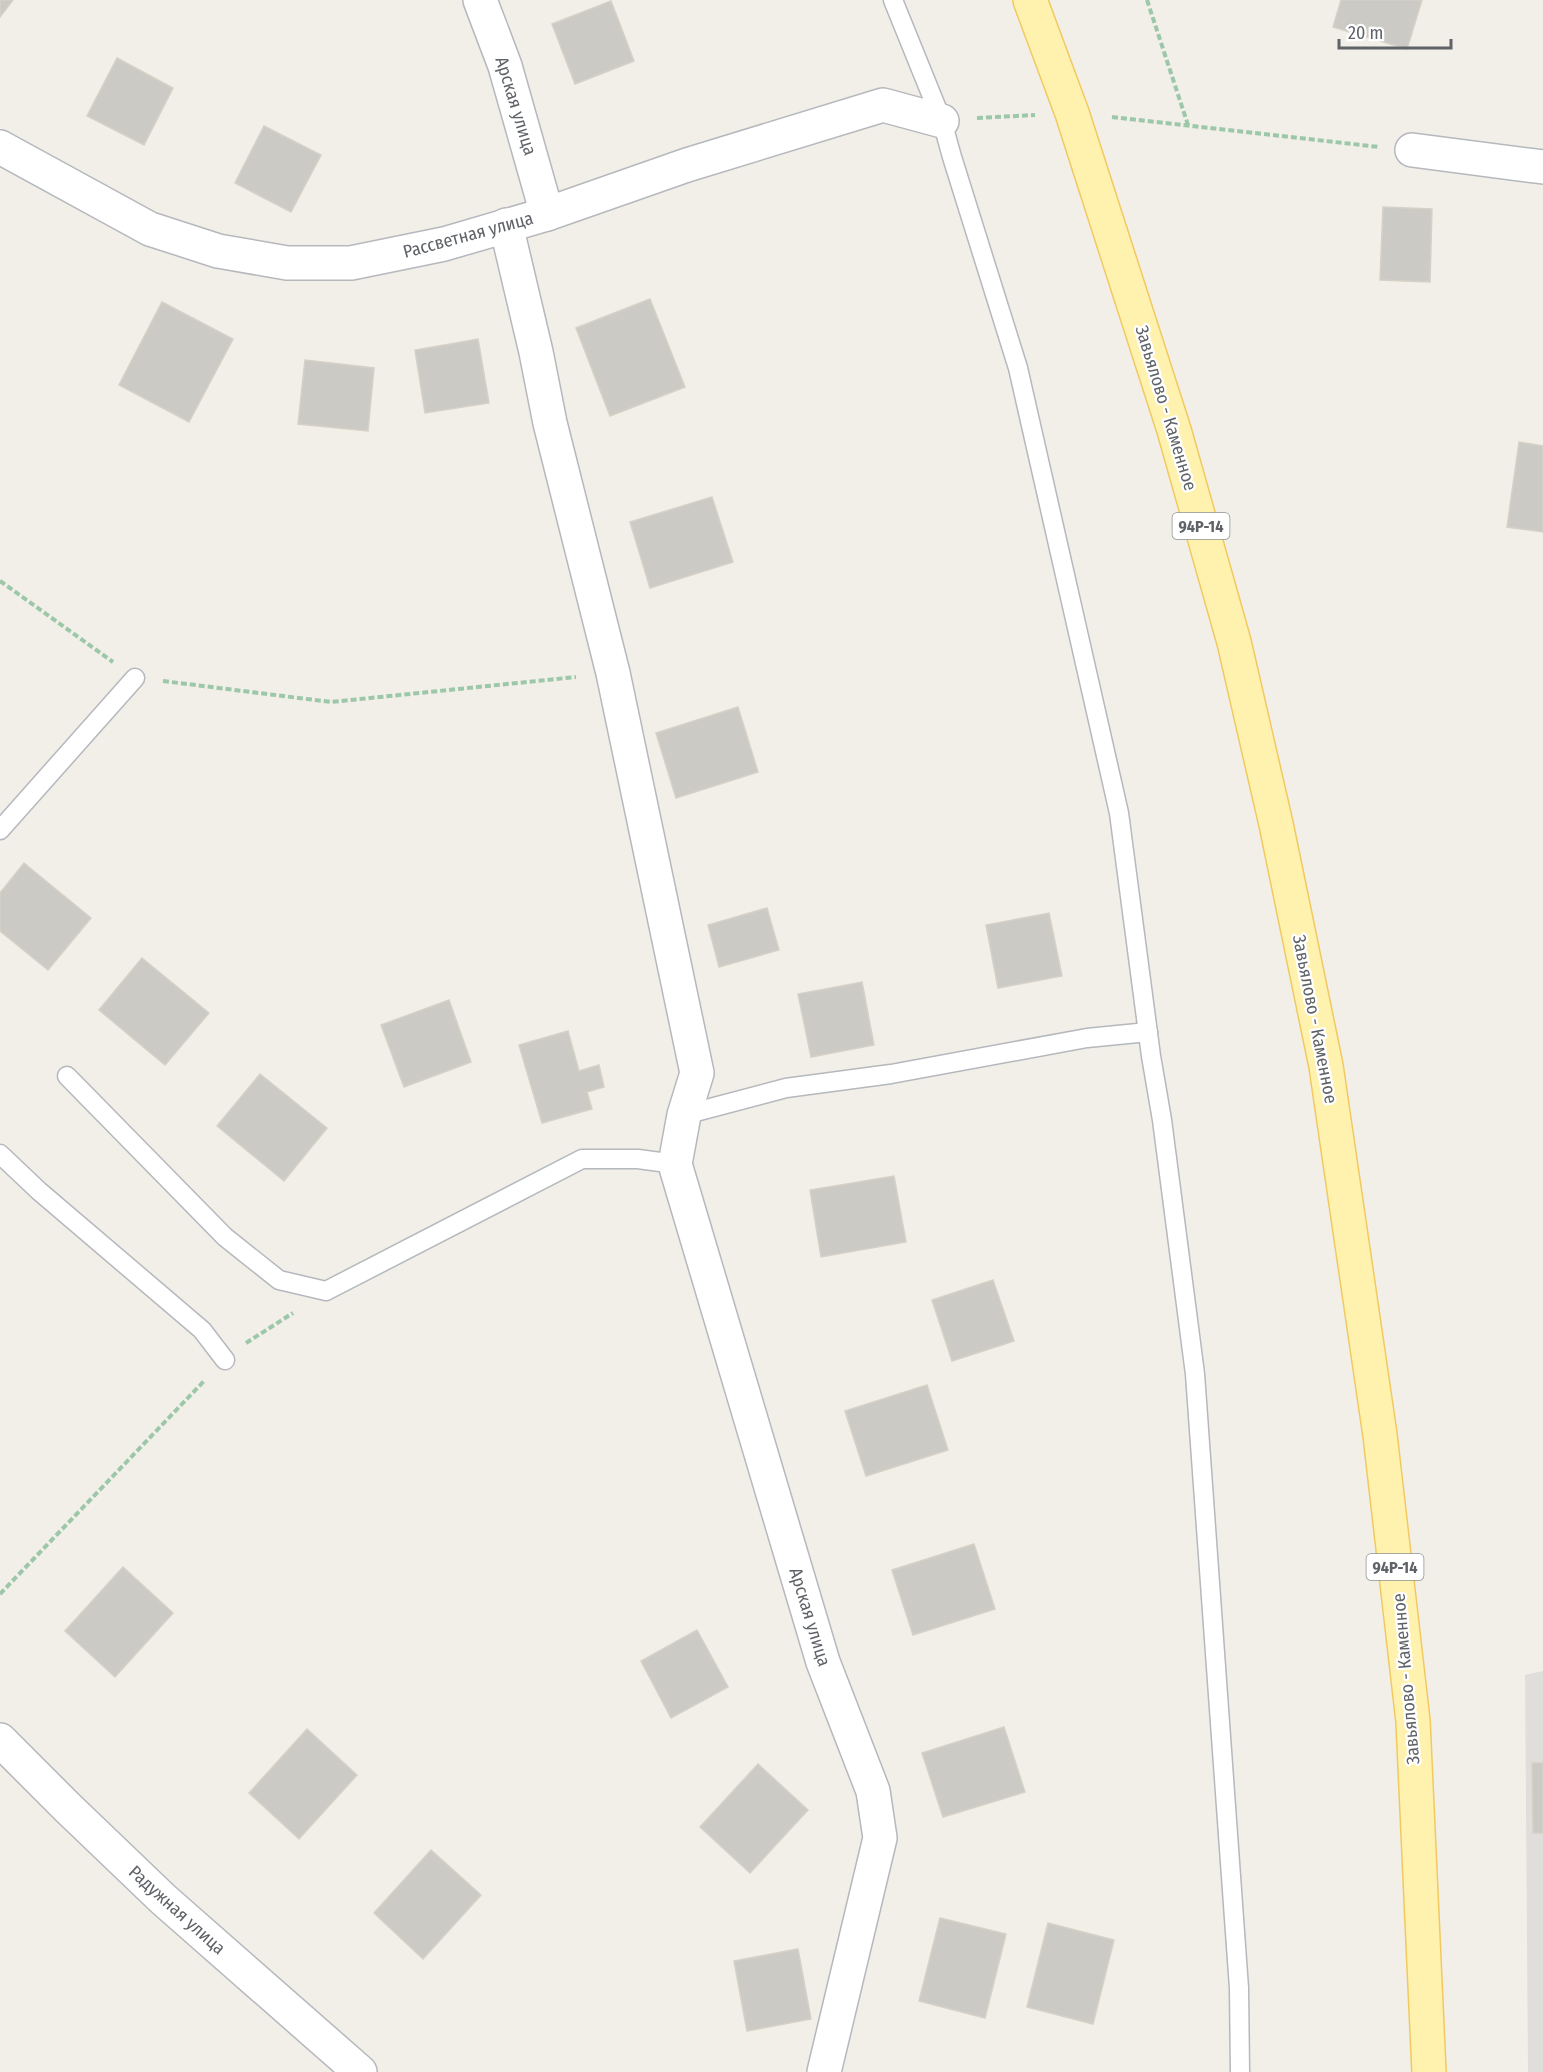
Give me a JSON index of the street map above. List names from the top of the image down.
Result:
{
  "streets": {
    "main road": ["Завьялово - Каменное", "94Р-14"],
    "street": ["Арская улица", "Рассветная улица", "Радужная улица"]
  },
  "crossings": [
    ["Арская улица", "Рассветная улица"]
  ],
  "scale_bar": "20 m"
}
